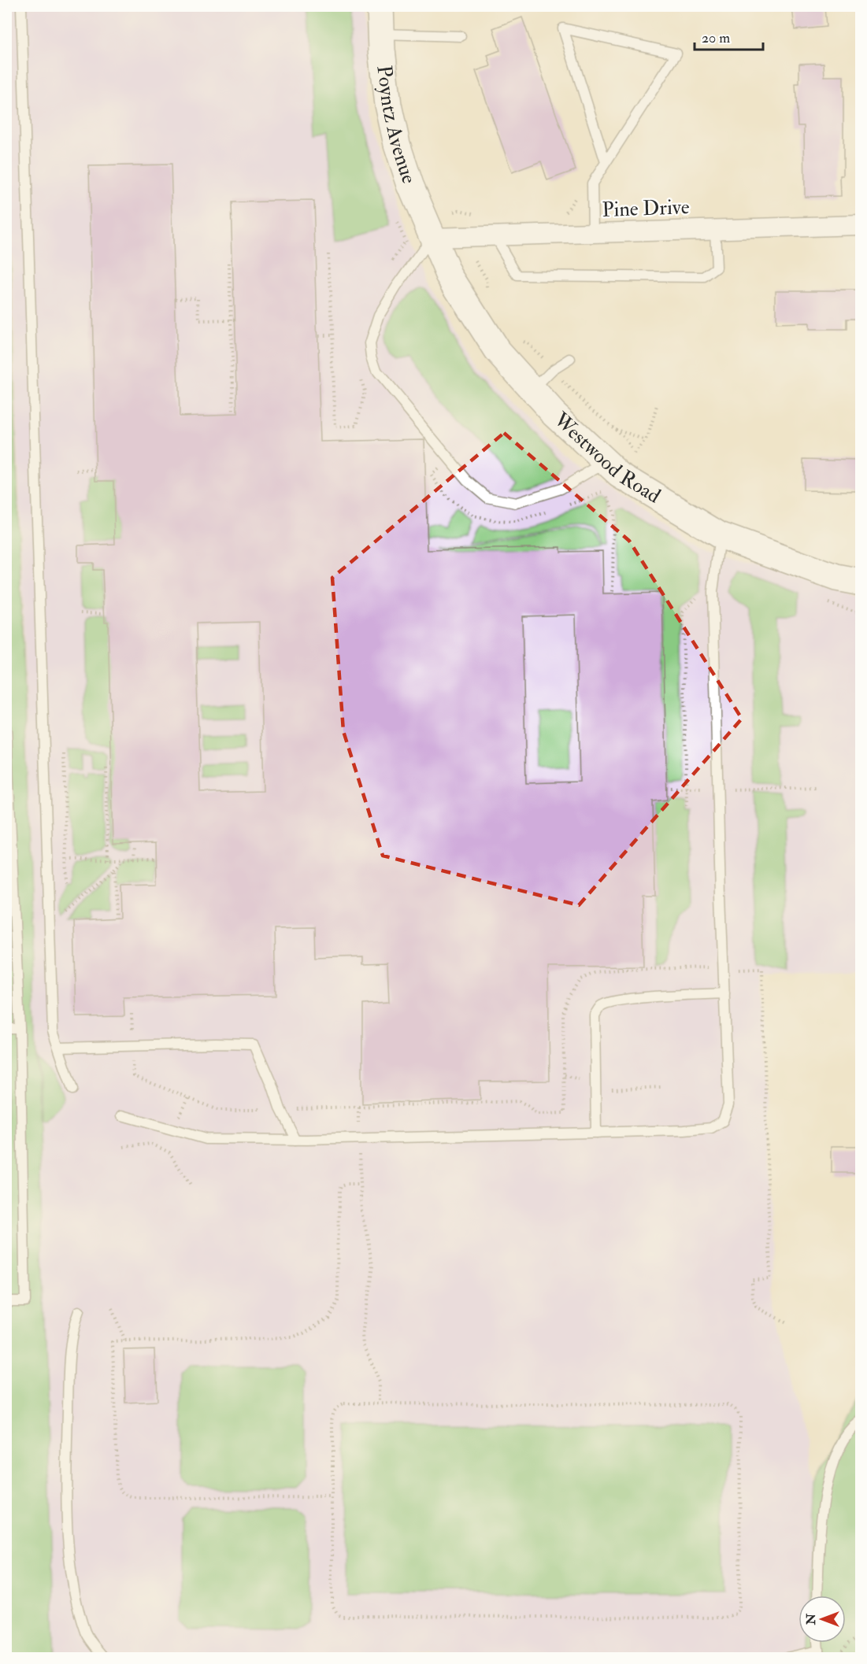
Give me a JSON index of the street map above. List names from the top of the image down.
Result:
{
  "streets": {
    "street": ["Poyntz Avenue", "Pine Drive", "Westwood Road"]
  },
  "crossings": [
    ["Poyntz Avenue", "Pine Drive"],
    ["Poyntz Avenue", "Westwood Road"],
    ["Pine Drive", "Westwood Road"]
  ],
  "scale_bar": "20 m",
  "north": "left"
}
